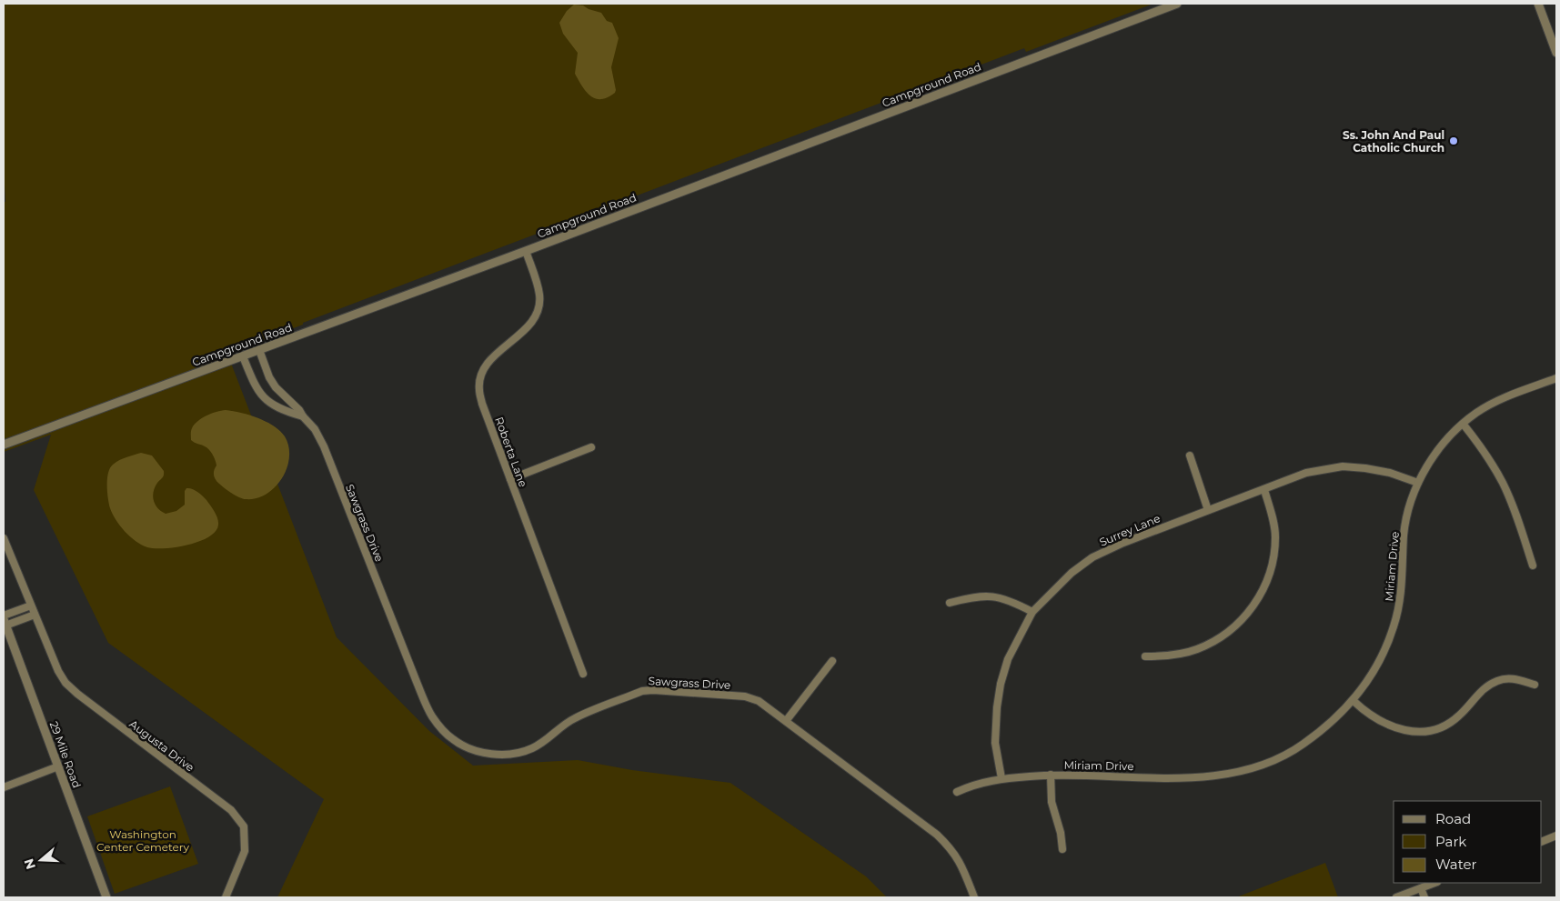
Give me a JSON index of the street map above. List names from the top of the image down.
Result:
{
  "streets": {
    "street": [
      "Campground Road",
      "Roberta Lane",
      "Sawgrass Drive",
      "Surrey Lane",
      "Miriam Drive",
      "Augusta Drive",
      "29 Mile Road"
    ]
  },
  "crossings": [
    ["Campground Road", "Roberta Lane"],
    ["Campground Road", "Sawgrass Drive"],
    ["Surrey Lane", "Miriam Drive"]
  ],
  "parks": ["Washington Center Cemetery"],
  "places": ["Ss. John And Paul Catholic Church"],
  "legend": ["Road", "Park", "Water"],
  "north": "left"
}
